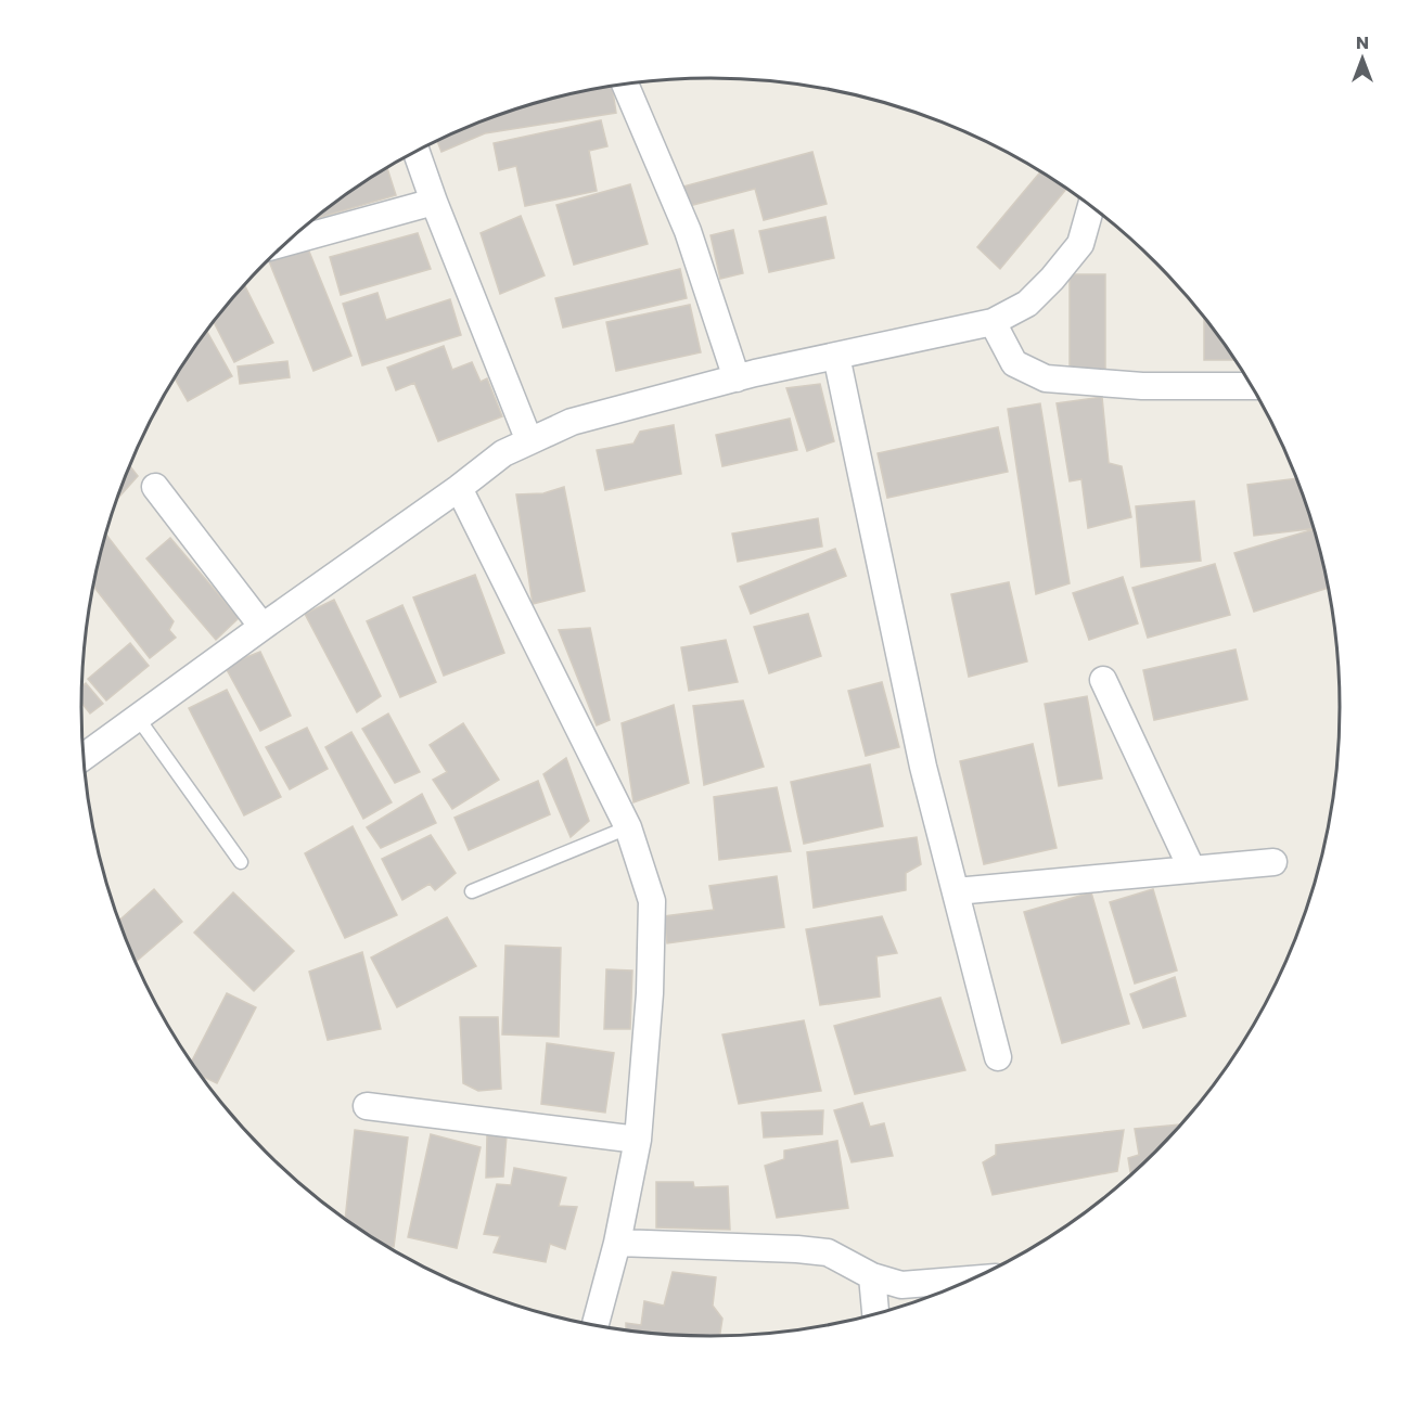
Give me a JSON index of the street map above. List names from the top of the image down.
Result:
{
  "north": "top"
}
